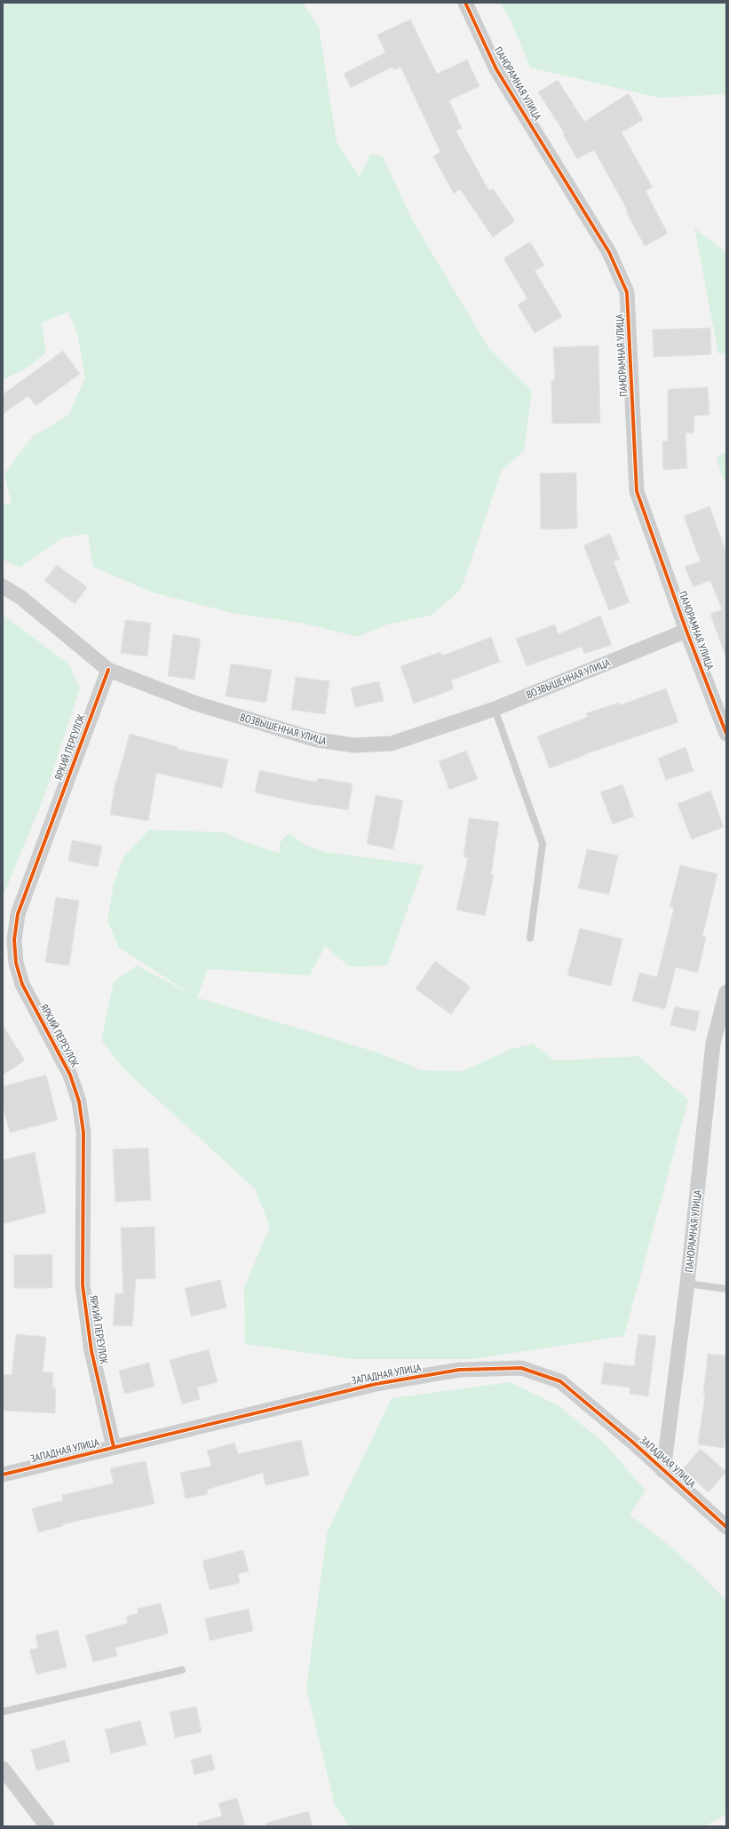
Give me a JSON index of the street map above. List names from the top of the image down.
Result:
{
  "streets": {
    "street": [
      "ПАНОРАМНАЯ УЛИЦА",
      "ВОЗВЫШЕННАЯ УЛИЦА",
      "ЯРКИЙ ПЕРЕУЛОК",
      "ЗАПАДНАЯ УЛИЦА"
    ]
  },
  "crossings": [
    ["ПАНОРАМНАЯ УЛИЦА", "ВОЗВЫШЕННАЯ УЛИЦА"],
    ["ПАНОРАМНАЯ УЛИЦА", "ЗАПАДНАЯ УЛИЦА"],
    ["ВОЗВЫШЕННАЯ УЛИЦА", "ЯРКИЙ ПЕРЕУЛОК"],
    ["ЯРКИЙ ПЕРЕУЛОК", "ЗАПАДНАЯ УЛИЦА"]
  ]
}
